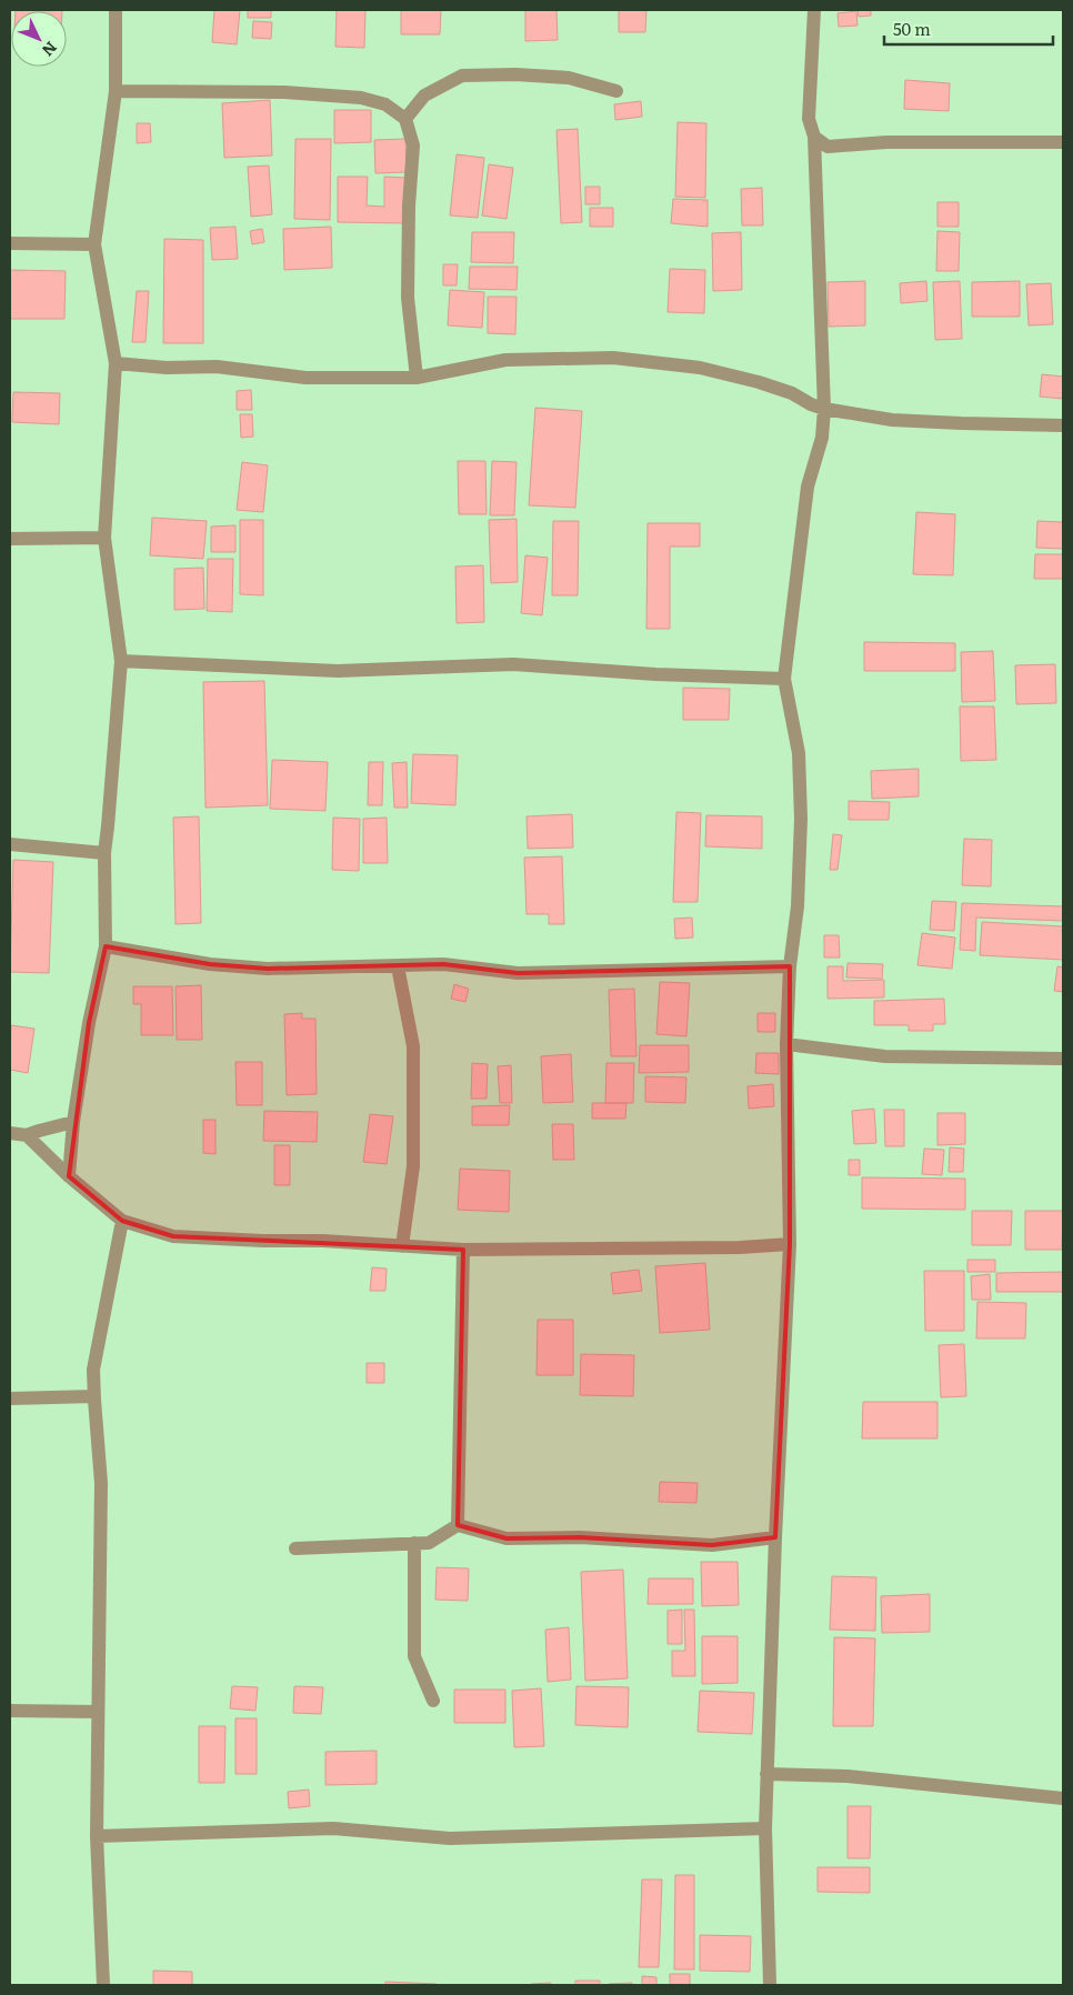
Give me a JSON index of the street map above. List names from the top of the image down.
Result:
{
  "scale_bar": "50 m",
  "north": "bottom right"
}
